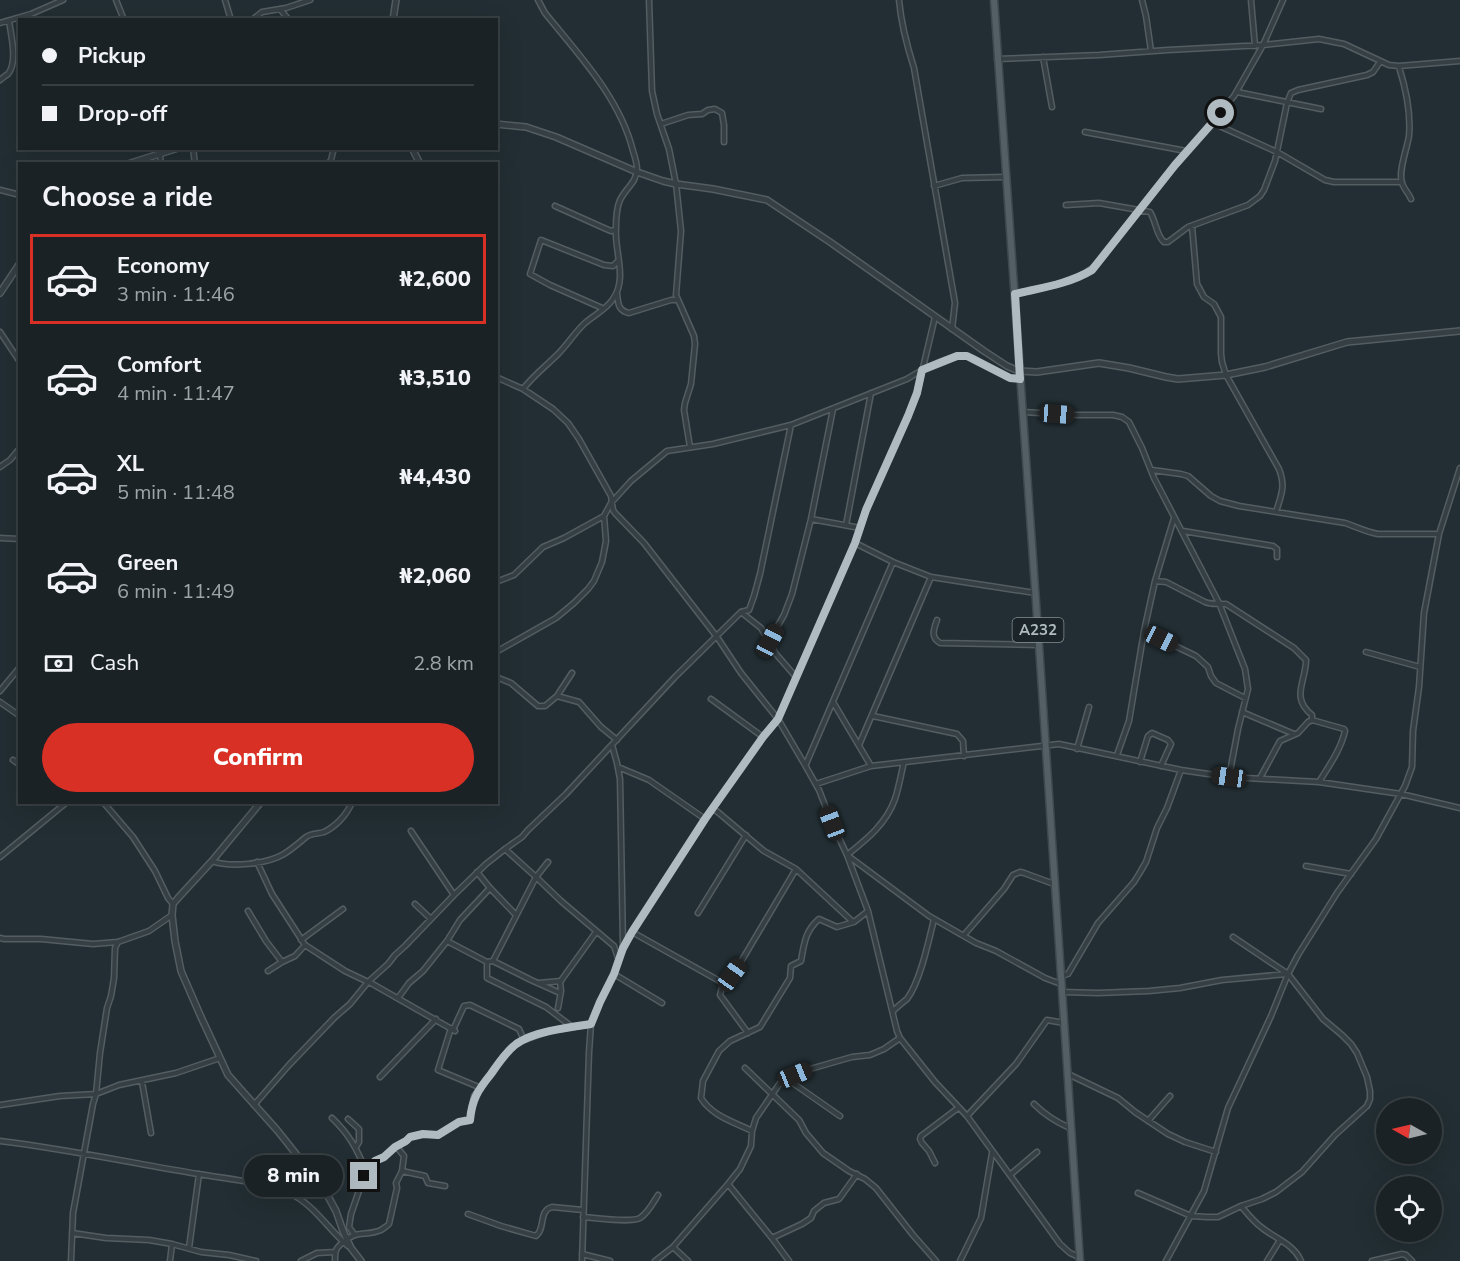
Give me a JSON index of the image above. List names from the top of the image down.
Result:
{
  "streets": {
    "main road": ["A232"]
  },
  "north": "left",
  "page": {
    "banner": ["Pickup", "Drop-off"],
    "heading": "Choose a ride",
    "list": [
      {
        "name": "Economy",
        "note": "3 min · 11:46",
        "value": "₦2,600"
      },
      {
        "name": "Comfort",
        "note": "4 min · 11:47",
        "value": "₦3,510"
      },
      {
        "name": "XL",
        "note": "5 min · 11:48",
        "value": "₦4,430"
      },
      {
        "name": "Green",
        "note": "6 min · 11:49",
        "value": "₦2,060"
      }
    ],
    "pay": ["Cash", "2.8 km"],
    "buttons": "Confirm",
    "bubble": "8 min"
  }
}
